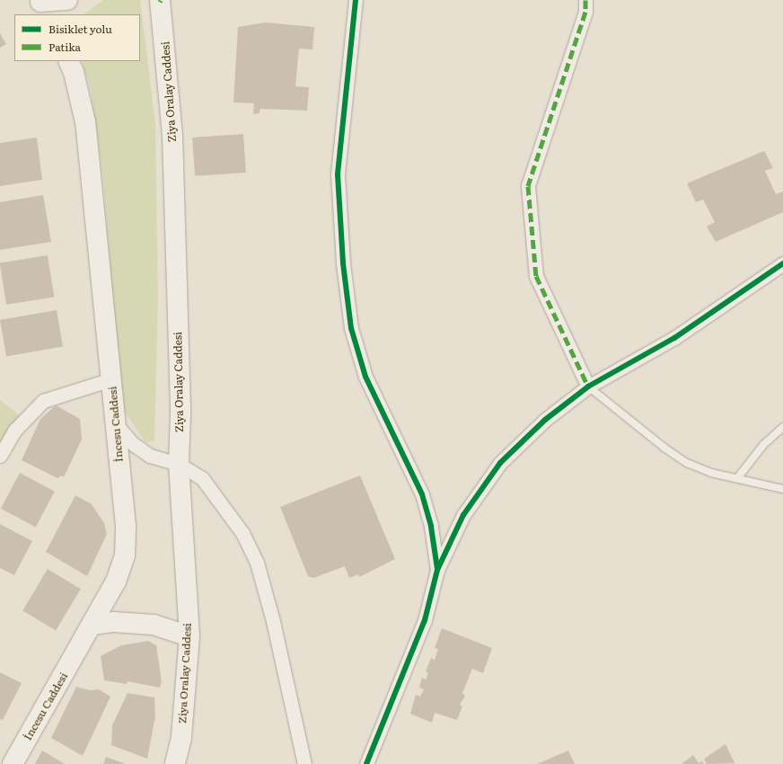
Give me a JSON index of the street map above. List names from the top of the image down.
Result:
{
  "streets": {
    "main road": ["Ziya Oralay Caddesi", "İncesu Caddesi"]
  },
  "legend": ["Bisiklet yolu", "Patika"]
}
